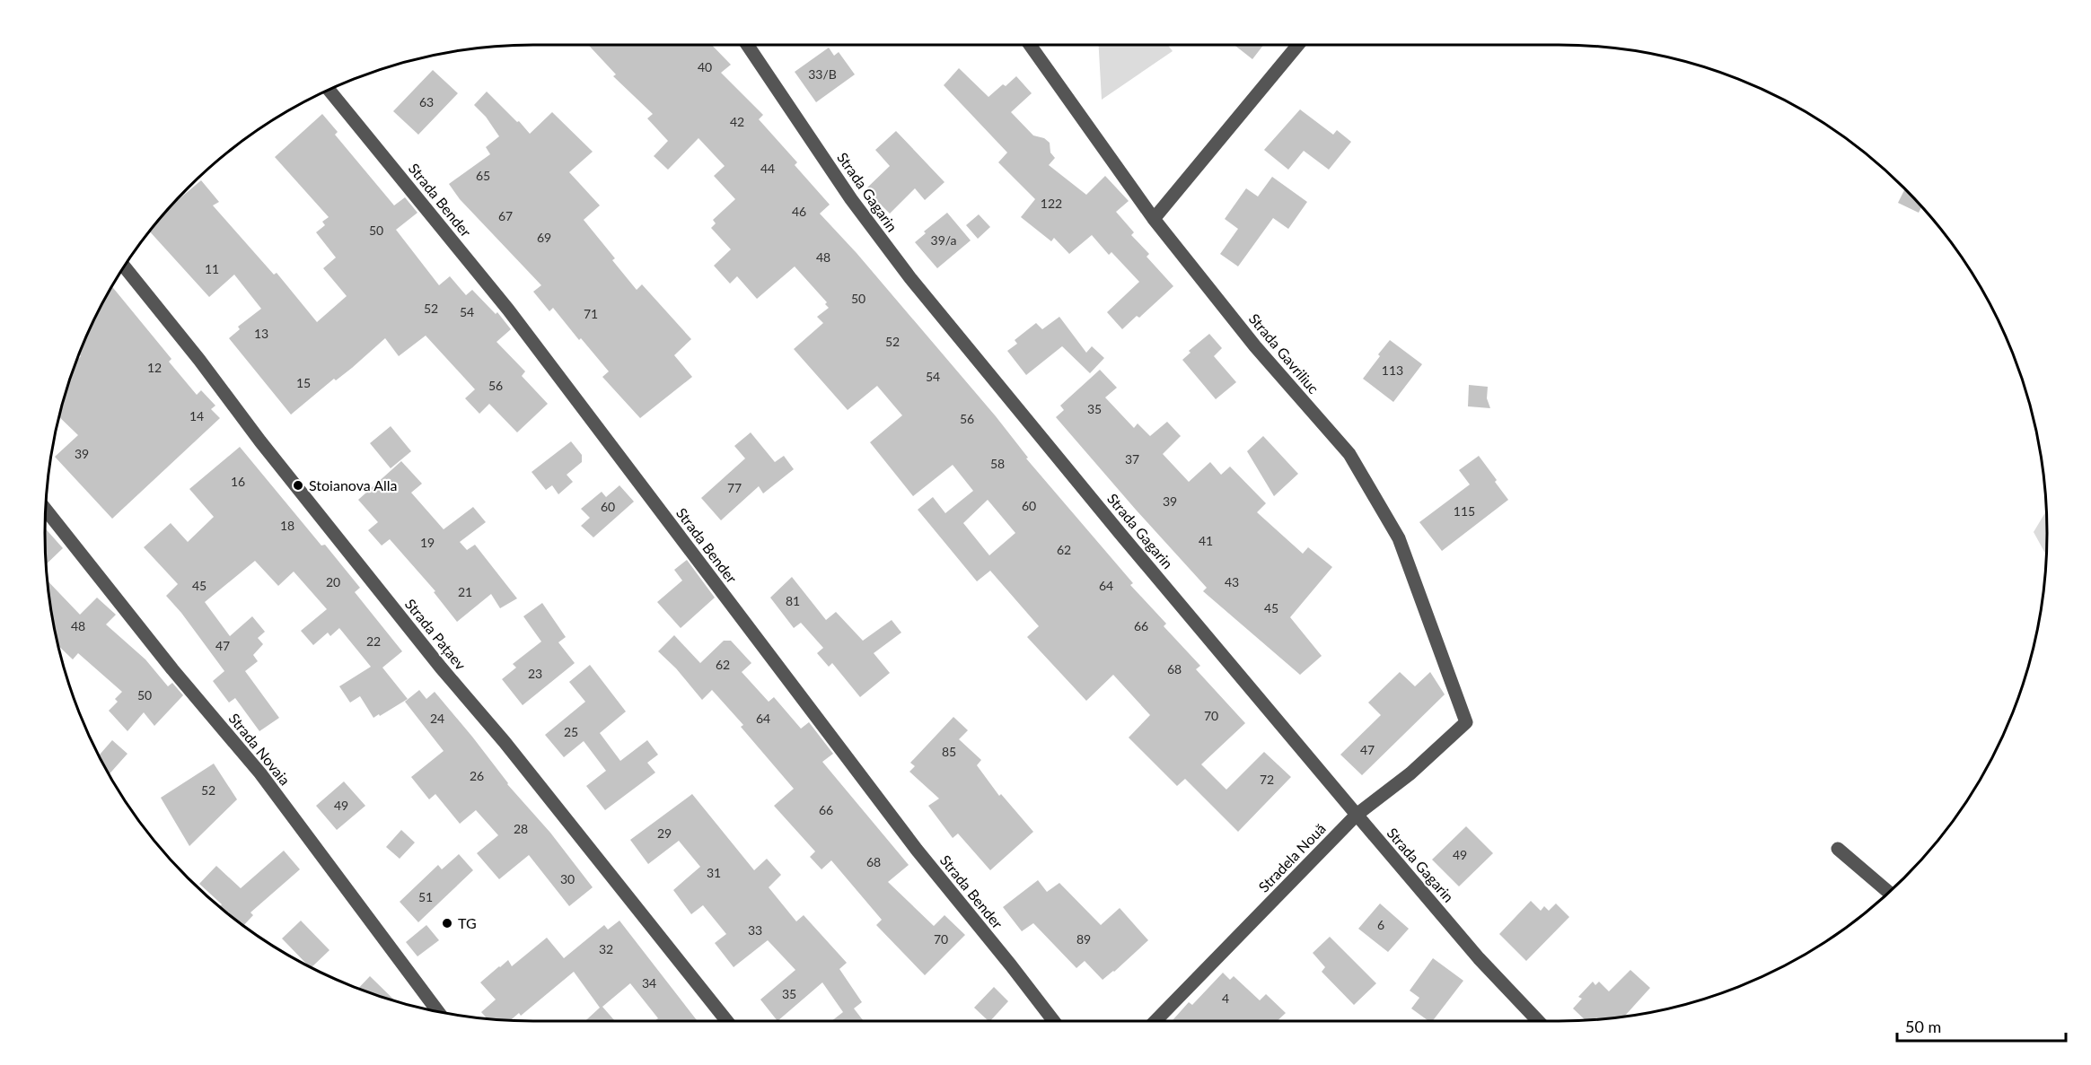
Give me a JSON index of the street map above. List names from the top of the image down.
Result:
{
  "streets": {
    "street": [
      "Strada Gagarin",
      "Strada Bender",
      "Strada Gavriliuc",
      "Strada Pațaev",
      "Strada Novaia",
      "Stradela Nouă"
    ]
  },
  "crossings": [
    ["Strada Gagarin", "Stradela Nouă"],
    ["Strada Gavriliuc", "Stradela Nouă"]
  ],
  "places": ["Stoianova Alla", "TG"],
  "house_numbers": [
    "40",
    "33/B",
    "63",
    "42",
    "44",
    "65",
    "122",
    "46",
    "67",
    "50",
    "69",
    "39/a",
    "48",
    "11",
    "50",
    "52",
    "54",
    "71",
    "13",
    "52",
    "12",
    "113",
    "54",
    "15",
    "56",
    "35",
    "14",
    "56",
    "39",
    "37",
    "58",
    "16",
    "77",
    "39",
    "60",
    "60",
    "115",
    "18",
    "41",
    "19",
    "62",
    "20",
    "43",
    "45",
    "64",
    "21",
    "81",
    "45",
    "48",
    "66",
    "22",
    "47",
    "62",
    "68",
    "23",
    "50",
    "70",
    "24",
    "64",
    "25",
    "47",
    "85",
    "26",
    "72",
    "52",
    "49",
    "66",
    "28",
    "29",
    "49",
    "68",
    "31",
    "30",
    "51",
    "6",
    "33",
    "70",
    "89",
    "32",
    "34",
    "35",
    "4"
  ],
  "scale_bar": "50 m"
}
